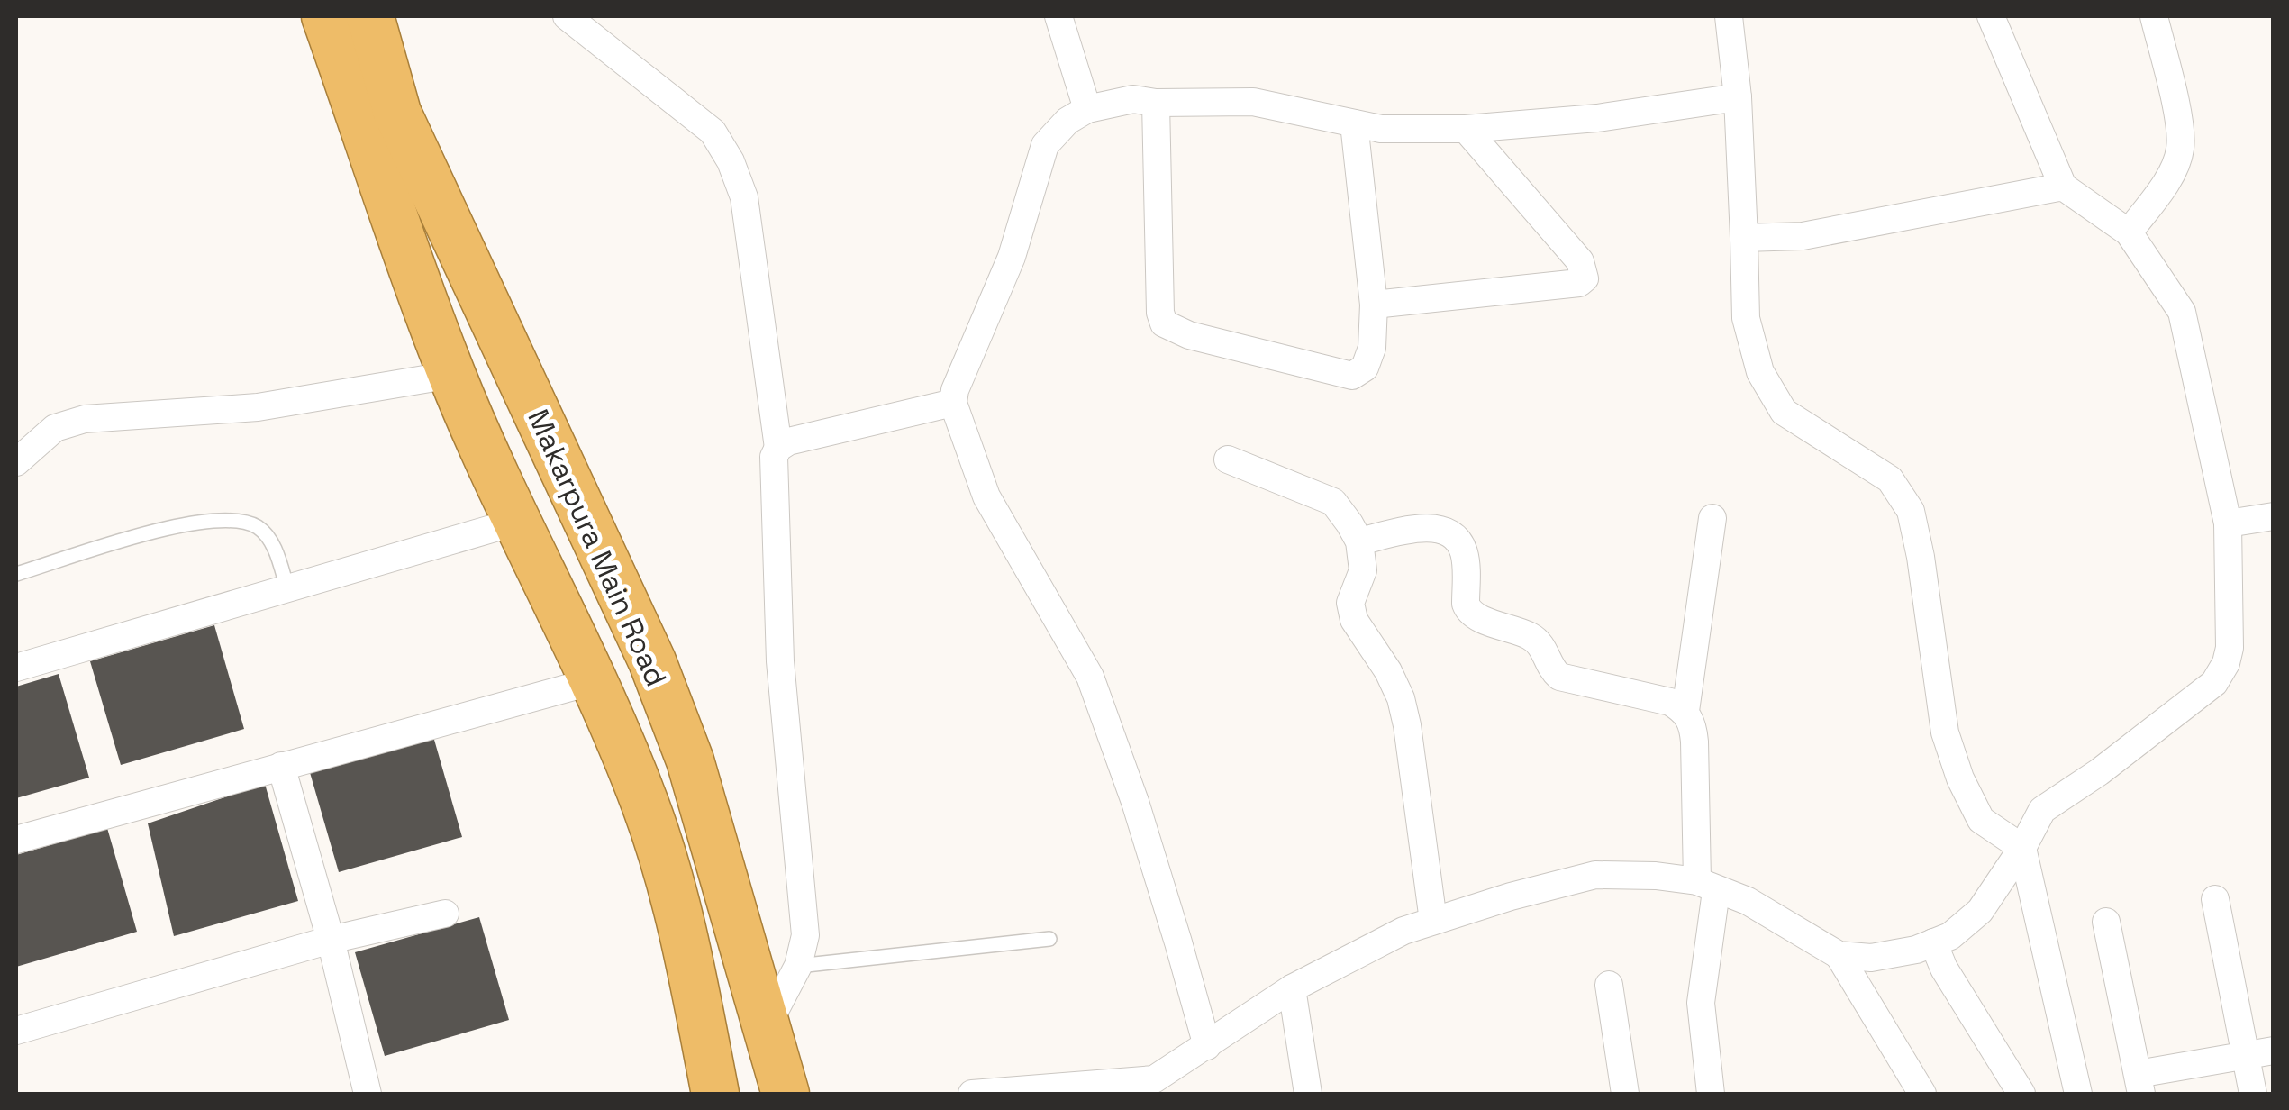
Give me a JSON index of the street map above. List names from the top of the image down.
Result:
{
  "streets": {
    "highway": ["Makarpura Main Road"]
  }
}
